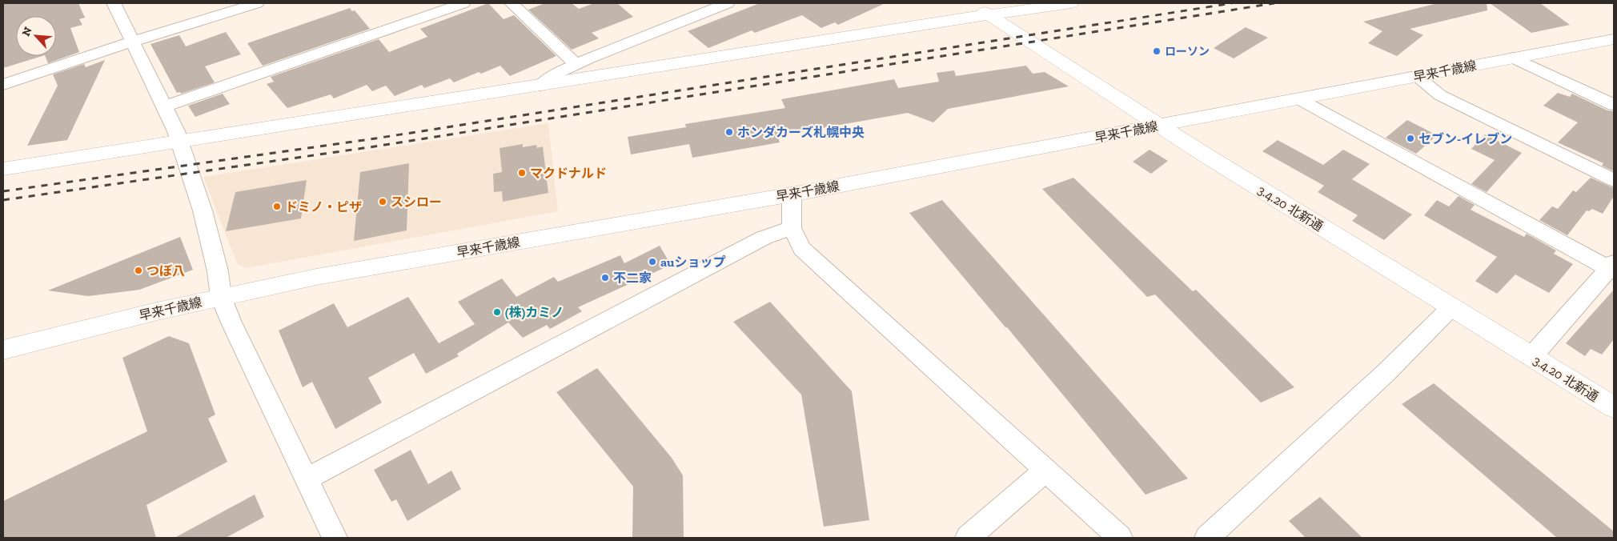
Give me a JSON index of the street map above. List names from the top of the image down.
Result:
{
  "streets": {
    "street": ["早来千歳線", "3.4.20 北新通"]
  },
  "crossings": [
    ["早来千歳線", "3.4.20 北新通"]
  ],
  "places": [
    "ローソン",
    "ホンダカーズ札幌中央",
    "セブン-イレブン",
    "マクドナルド",
    "スシロー",
    "ドミノ・ピザ",
    "auショップ",
    "つぼ八",
    "不二家",
    "(株)カミノ"
  ],
  "north": "top left"
}
